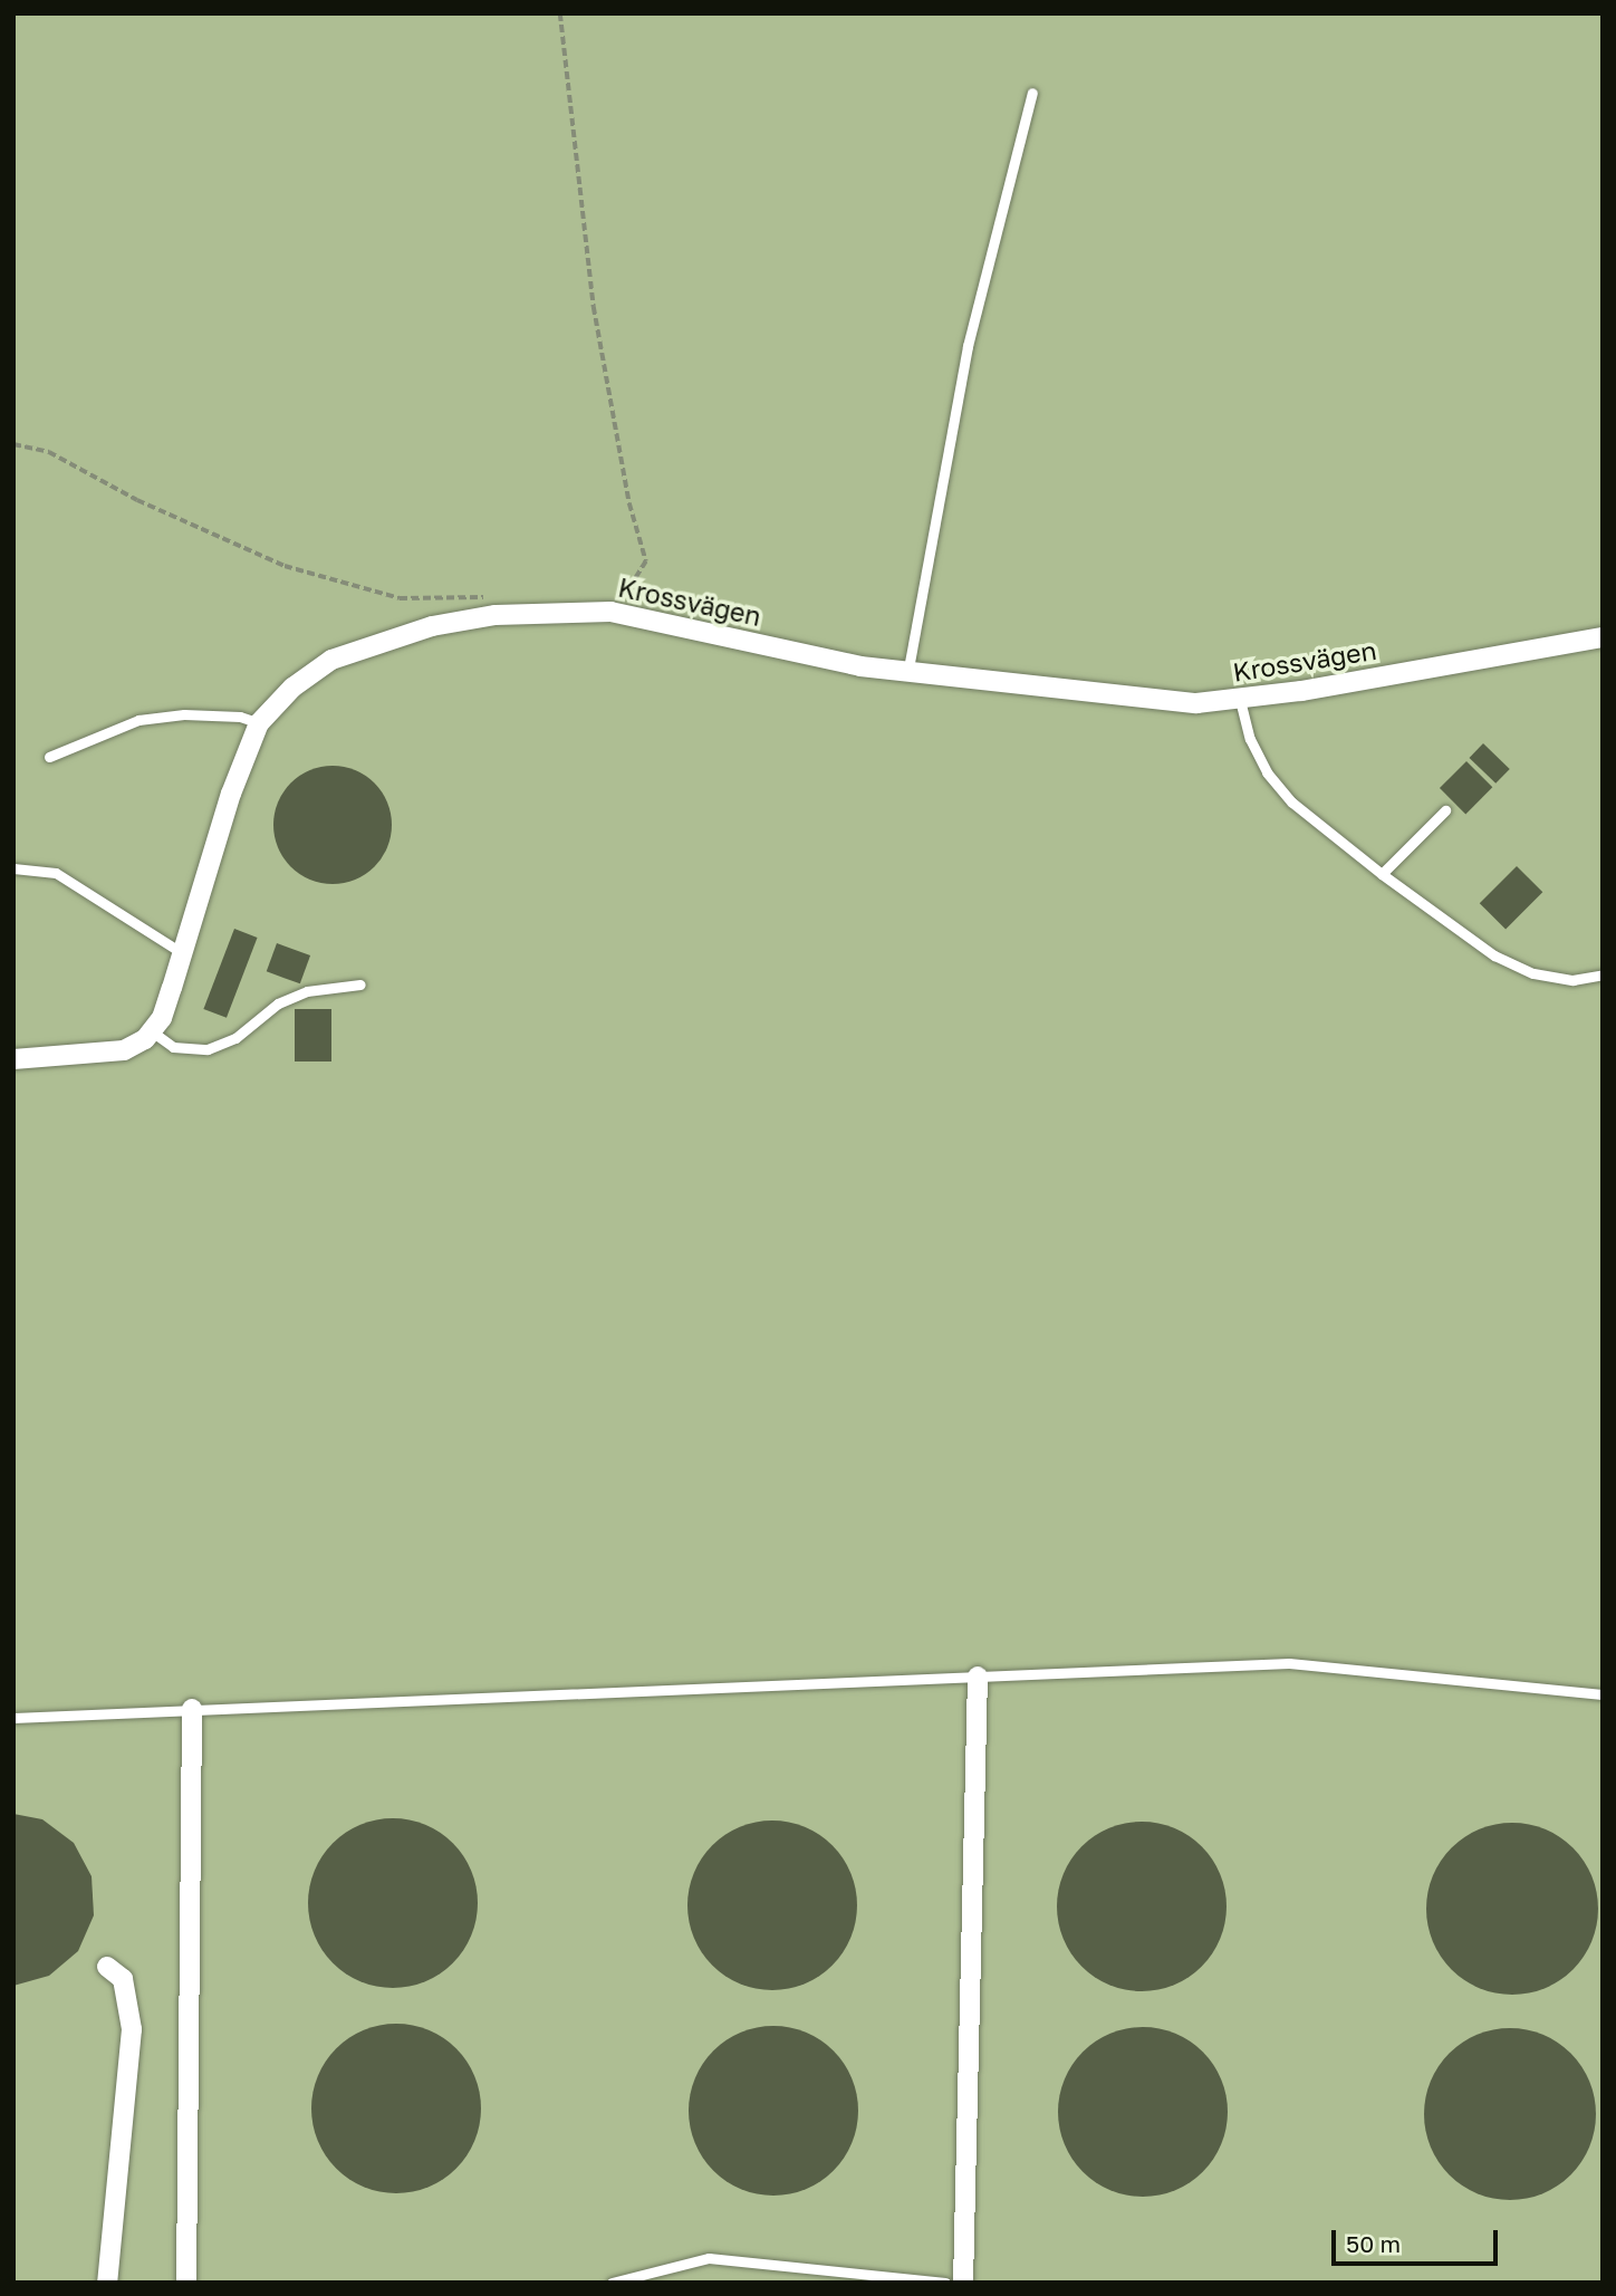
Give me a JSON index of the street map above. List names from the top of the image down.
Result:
{
  "streets": {
    "street": ["Krossvägen"]
  },
  "scale_bar": "50 m"
}
